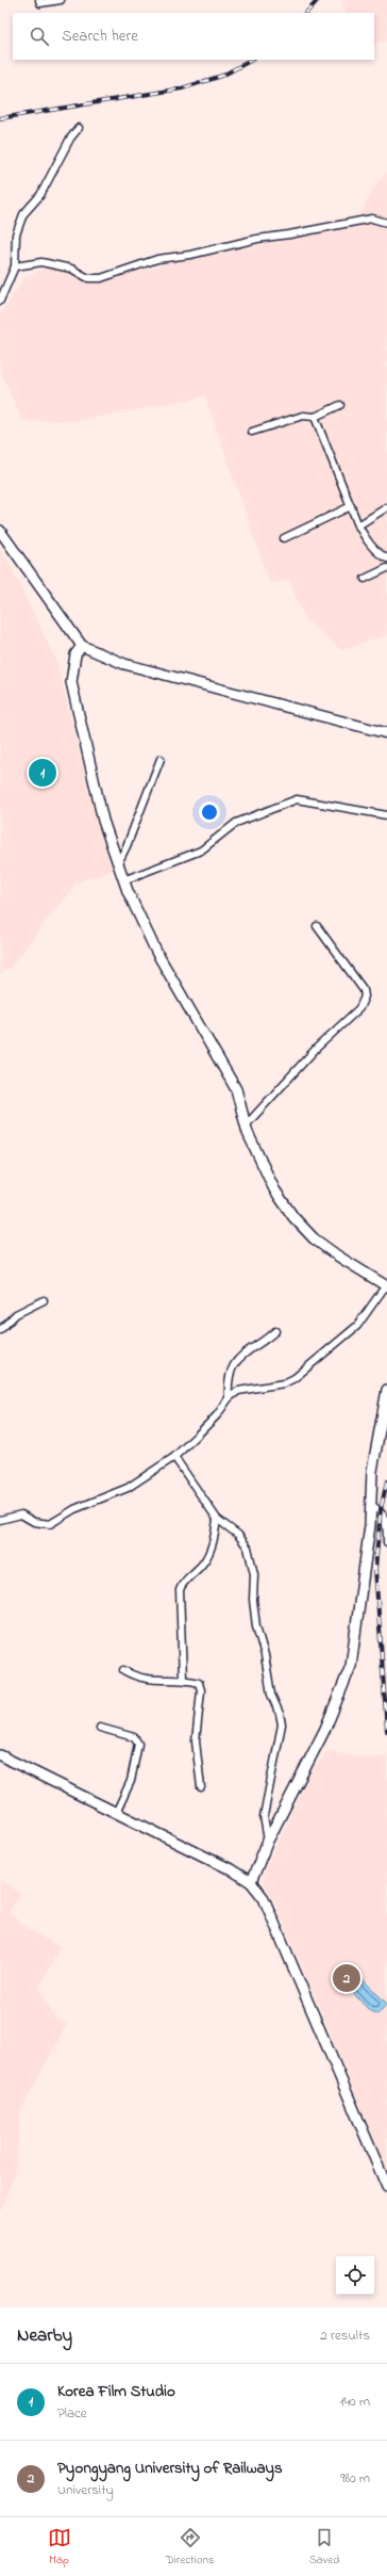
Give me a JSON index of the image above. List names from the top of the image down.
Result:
{
  "page": {
    "search": "Search here",
    "pins": ["1", "2"],
    "heading": ["Nearby", "2 results"],
    "list": [
      {
        "mark": "1",
        "name": "Korea Film Studio",
        "note": "Place",
        "value": "140 m"
      },
      {
        "mark": "2",
        "name": "Pyongyang University of Railways",
        "note": "University",
        "value": "980 m"
      }
    ],
    "nav": ["Map", "Directions", "Saved"]
  }
}
